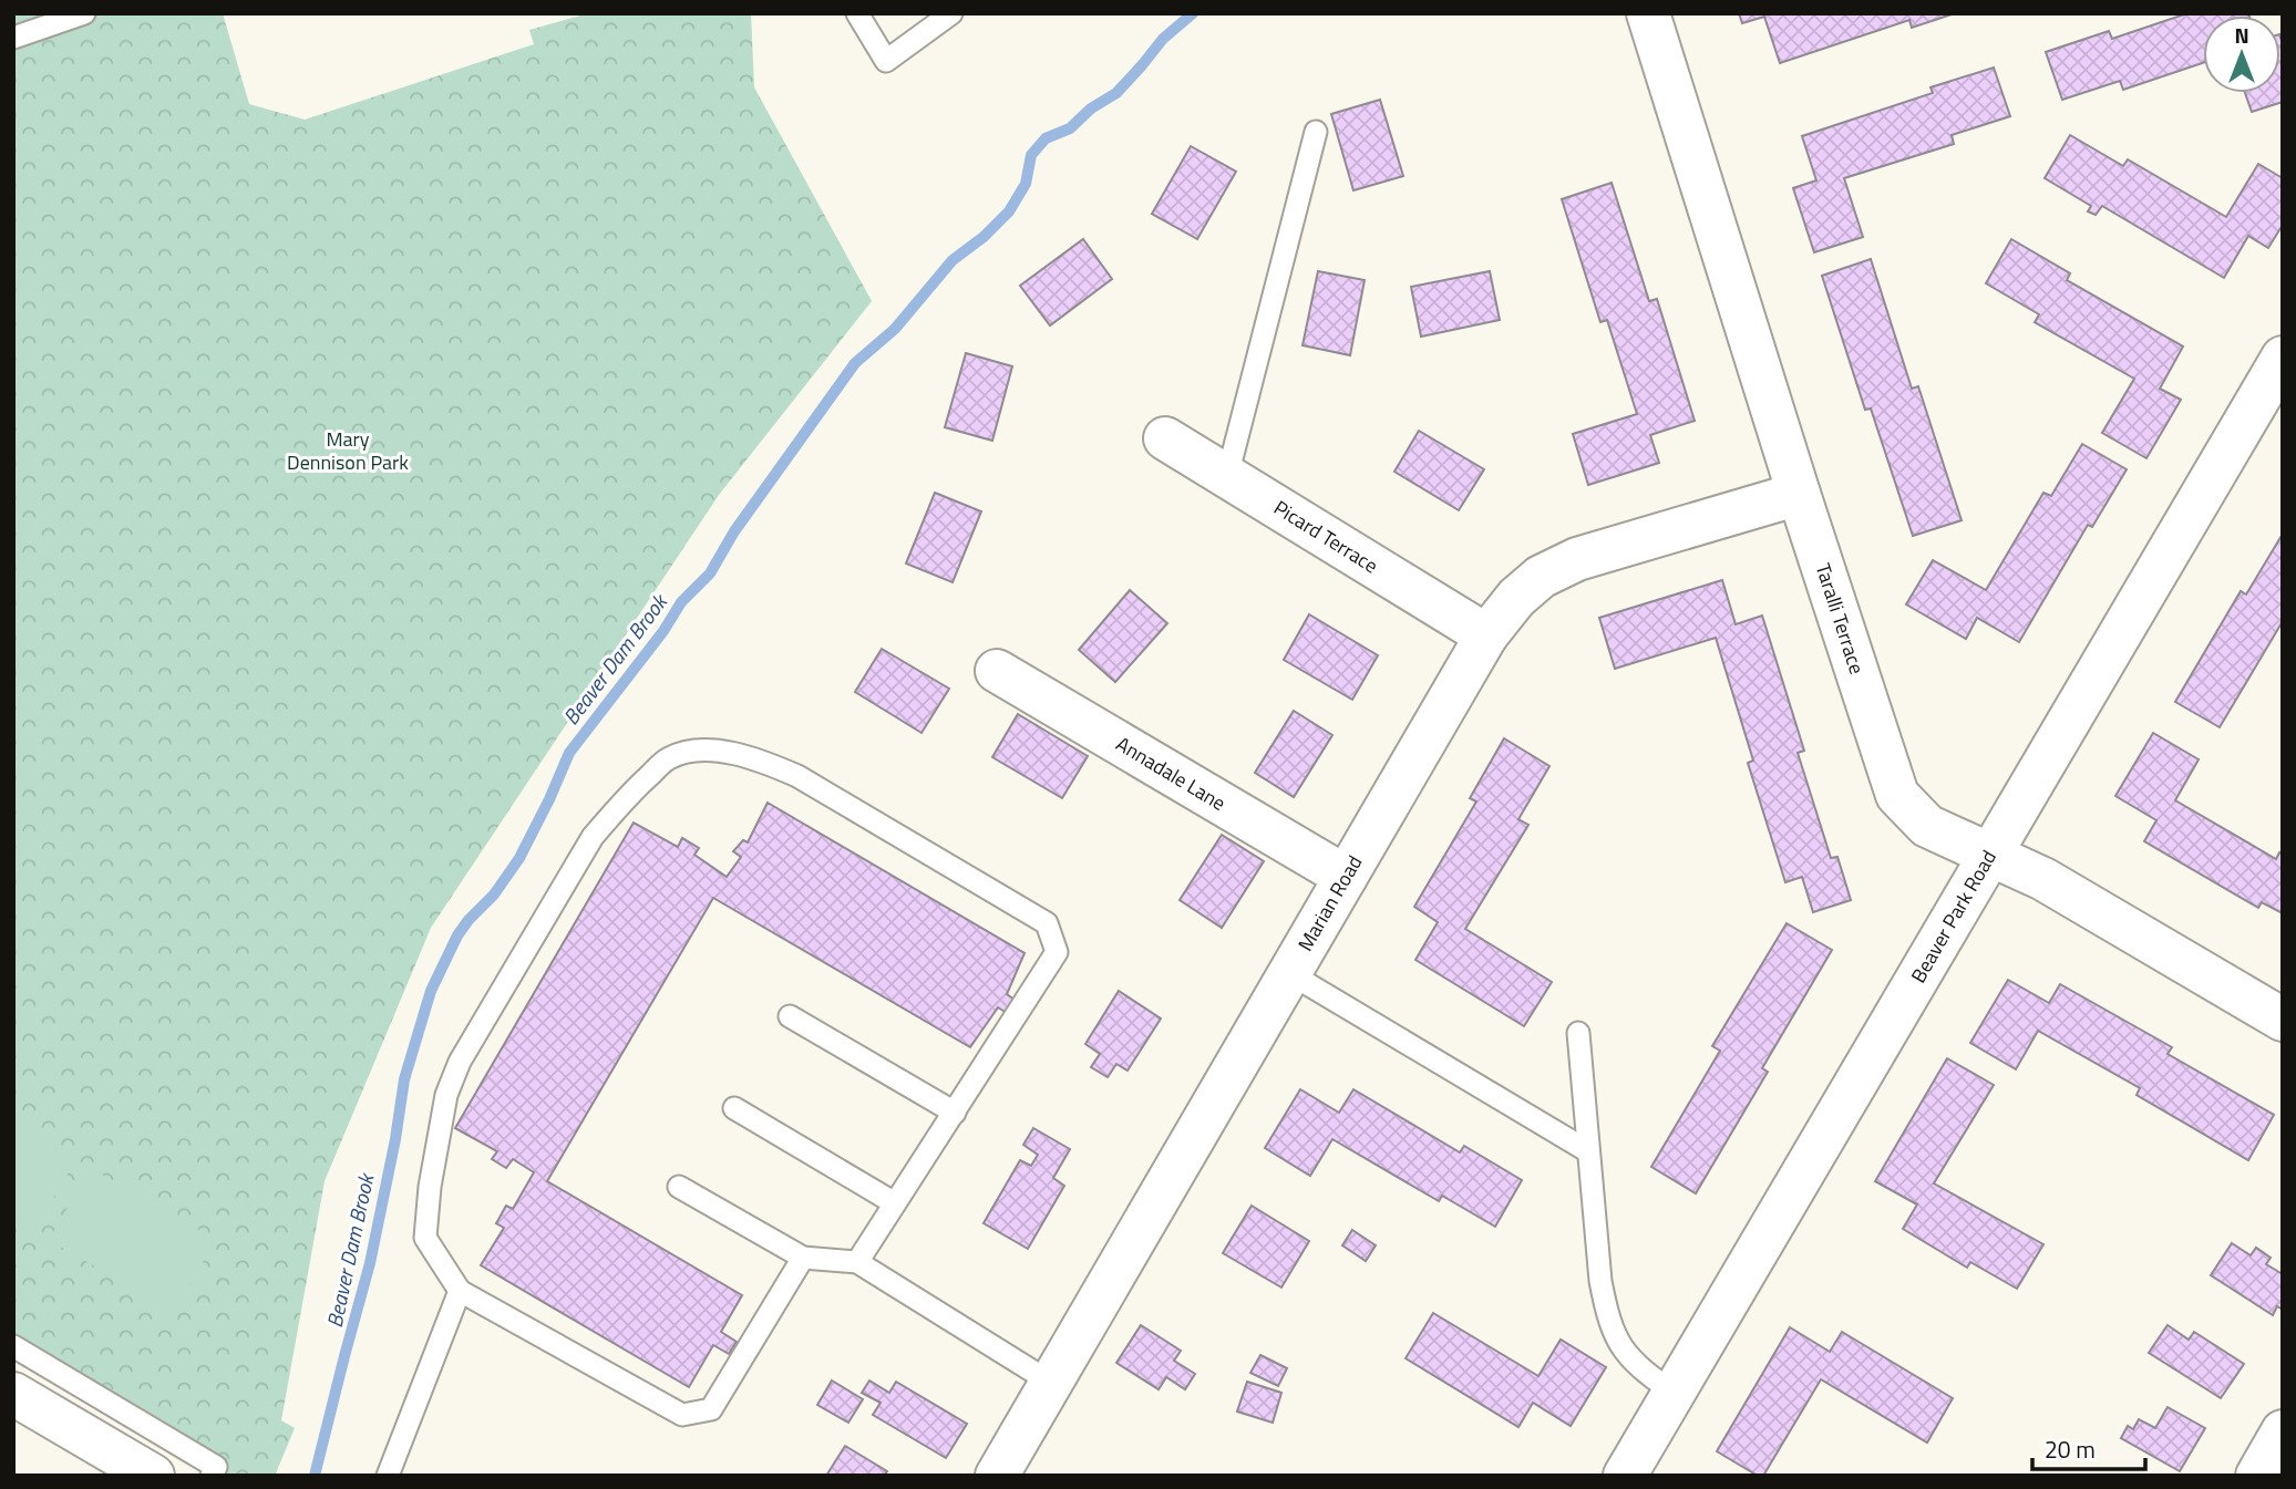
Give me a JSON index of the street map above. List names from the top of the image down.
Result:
{
  "streets": {
    "street": [
      "Picard Terrace",
      "Taralli Terrace",
      "Annadale Lane",
      "Marian Road",
      "Beaver Park Road"
    ]
  },
  "crossings": [
    ["Picard Terrace", "Marian Road"],
    ["Taralli Terrace", "Marian Road"],
    ["Taralli Terrace", "Beaver Park Road"],
    ["Annadale Lane", "Marian Road"]
  ],
  "water": ["Beaver Dam Brook"],
  "parks": ["Mary Dennison Park"],
  "scale_bar": "20 m",
  "north": "top"
}
